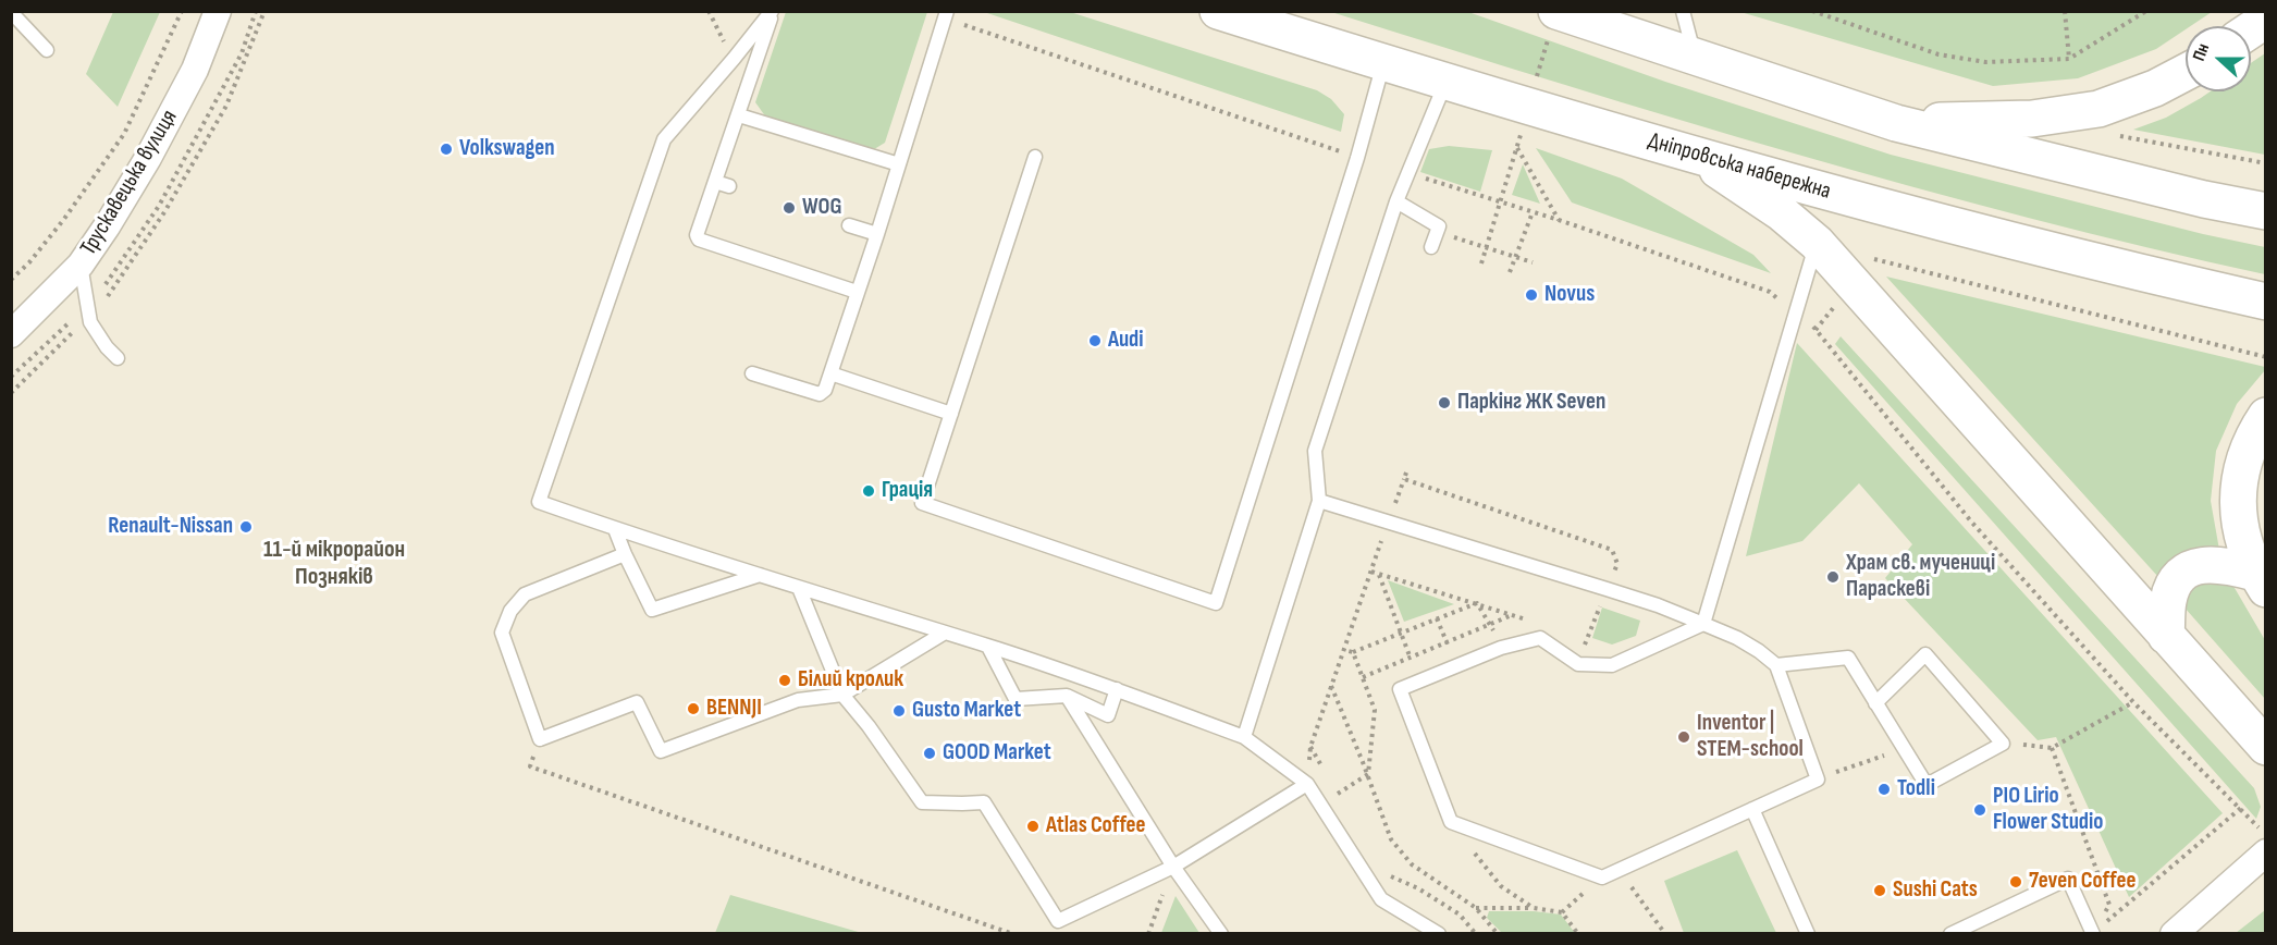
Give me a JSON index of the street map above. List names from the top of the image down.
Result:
{
  "streets": {
    "main road": ["Дніпровська набережна"],
    "street": ["Трускавецька вулиця"]
  },
  "districts": ["11-й мікрорайон Позняків"],
  "places": [
    "Volkswagen",
    "WOG",
    "Novus",
    "Audi",
    "Паркінг ЖК Seven",
    "Грація",
    "Renault-Nissan",
    "Храм св. мучениці Параскеві",
    "Білий кролик",
    "BENNJI",
    "Gusto Market",
    "Inventor | STEM-school",
    "GOOD Market",
    "Todli",
    "PIO Lirio Flower Studio",
    "Atlas Coffee",
    "7even Coffee",
    "Sushi Cats"
  ],
  "north": "left"
}
